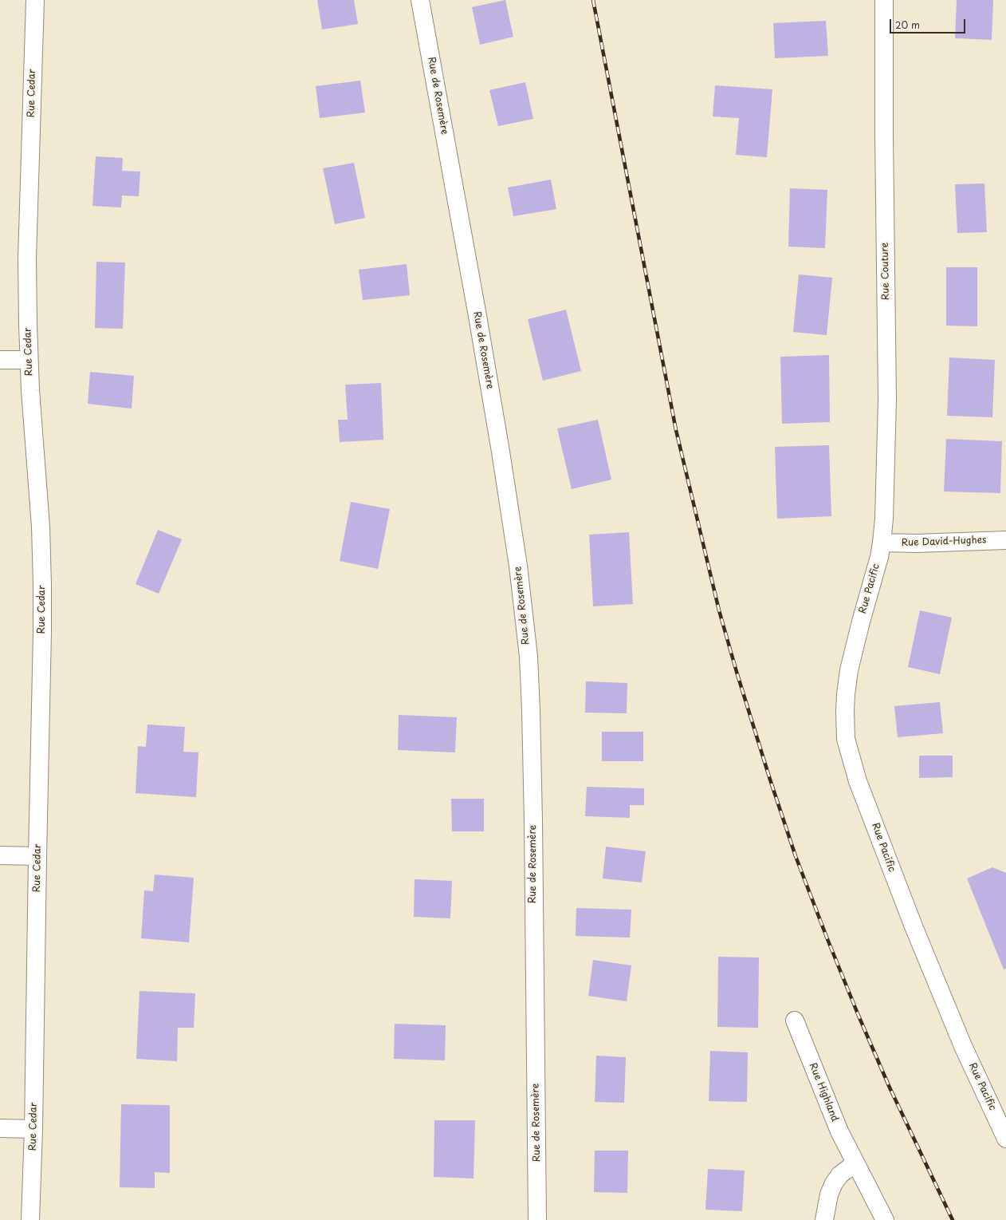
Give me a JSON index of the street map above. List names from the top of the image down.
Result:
{
  "streets": {
    "street": [
      "Rue Cedar",
      "Rue de Rosemère",
      "Rue Couture",
      "Rue David-Hughes",
      "Rue Pacific",
      "Rue Highland"
    ]
  },
  "crossings": [
    ["Rue Couture", "Rue David-Hughes"],
    ["Rue Couture", "Rue Pacific"],
    ["Rue David-Hughes", "Rue Pacific"]
  ],
  "scale_bar": "20 m"
}
